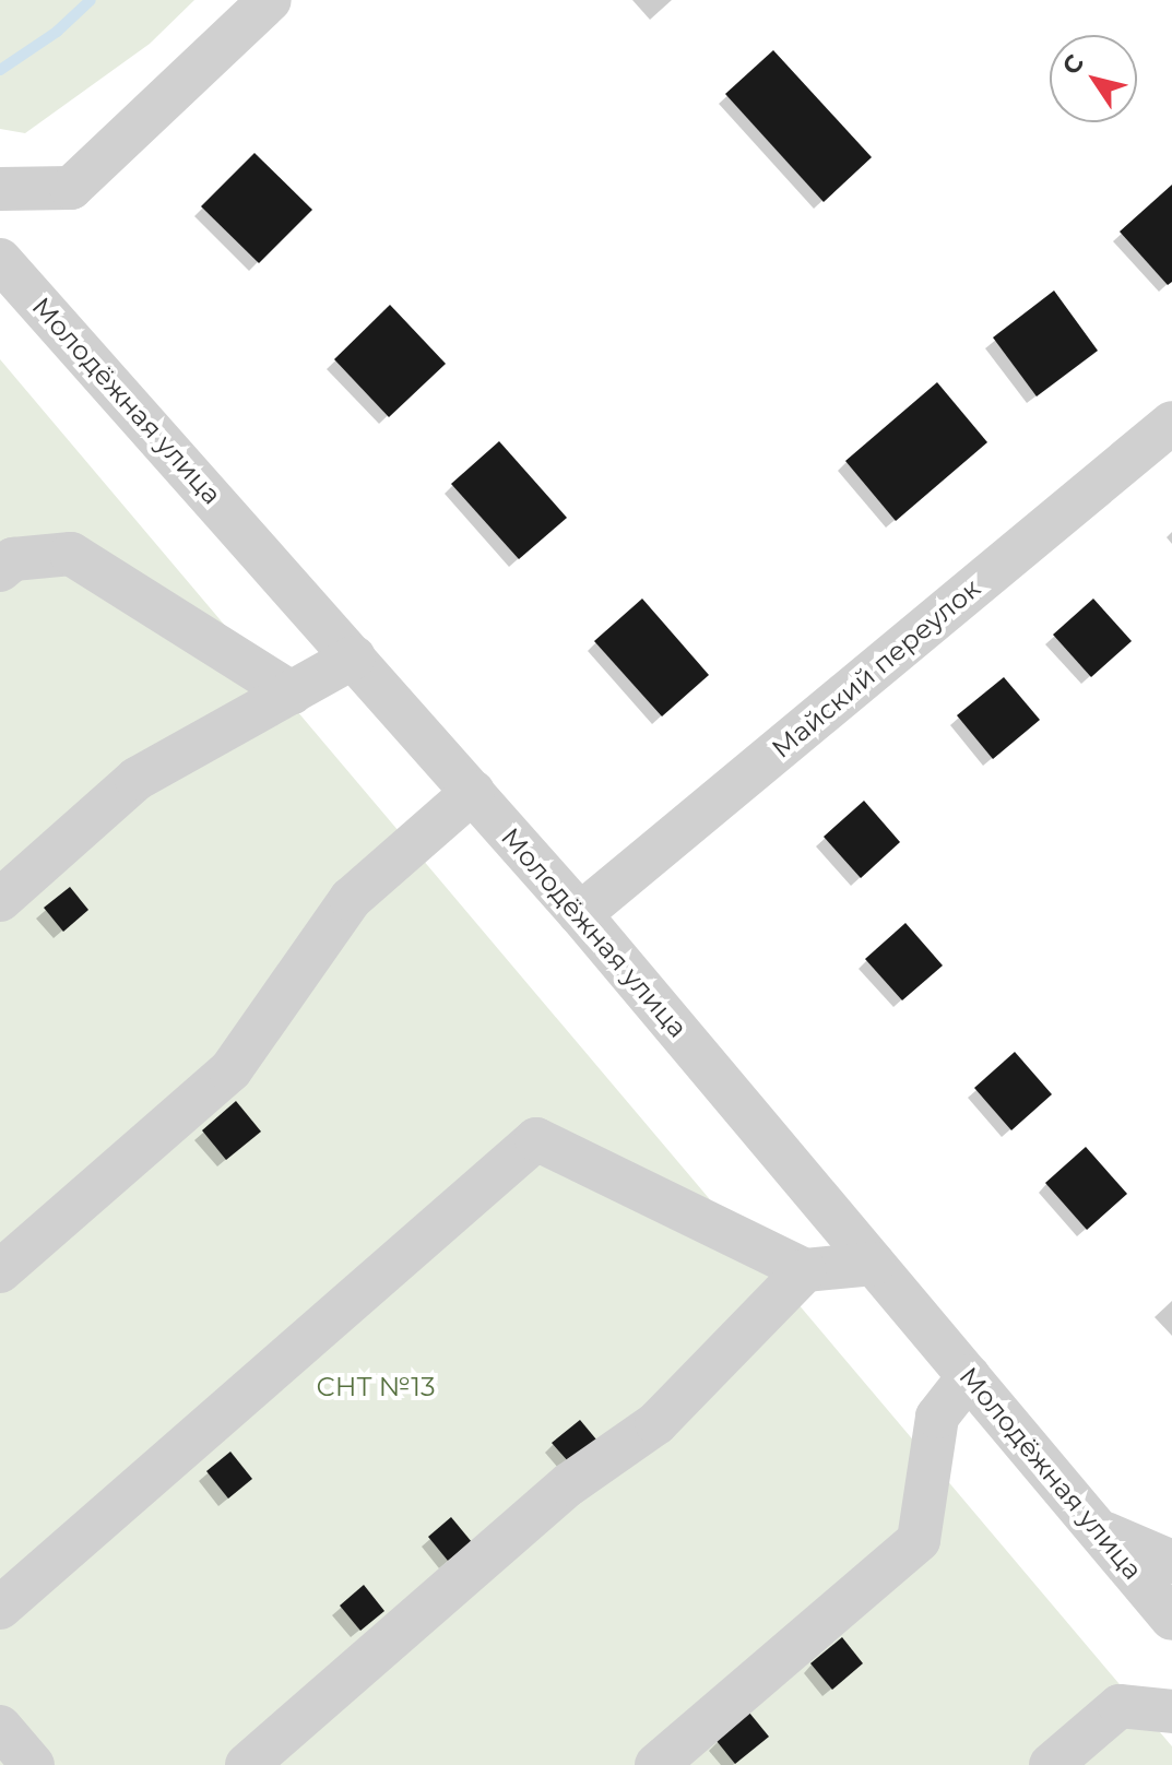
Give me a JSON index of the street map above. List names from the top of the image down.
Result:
{
  "streets": {
    "street": ["Молодёжная улица", "Майский переулок"]
  },
  "crossings": [
    ["Молодёжная улица", "Майский переулок"]
  ],
  "parks": ["СНТ №13"],
  "north": "top left"
}
